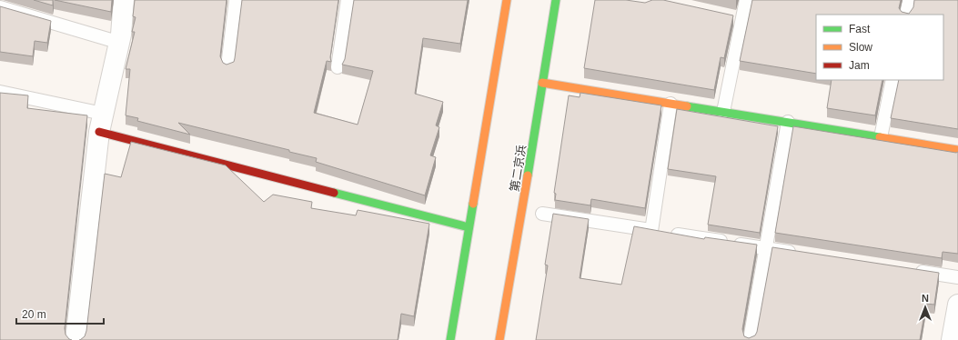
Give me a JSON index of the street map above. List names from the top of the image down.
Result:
{
  "streets": {
    "main road": ["第二京浜"]
  },
  "legend": ["Fast", "Slow", "Jam"],
  "scale_bar": "20 m",
  "north": "top"
}
